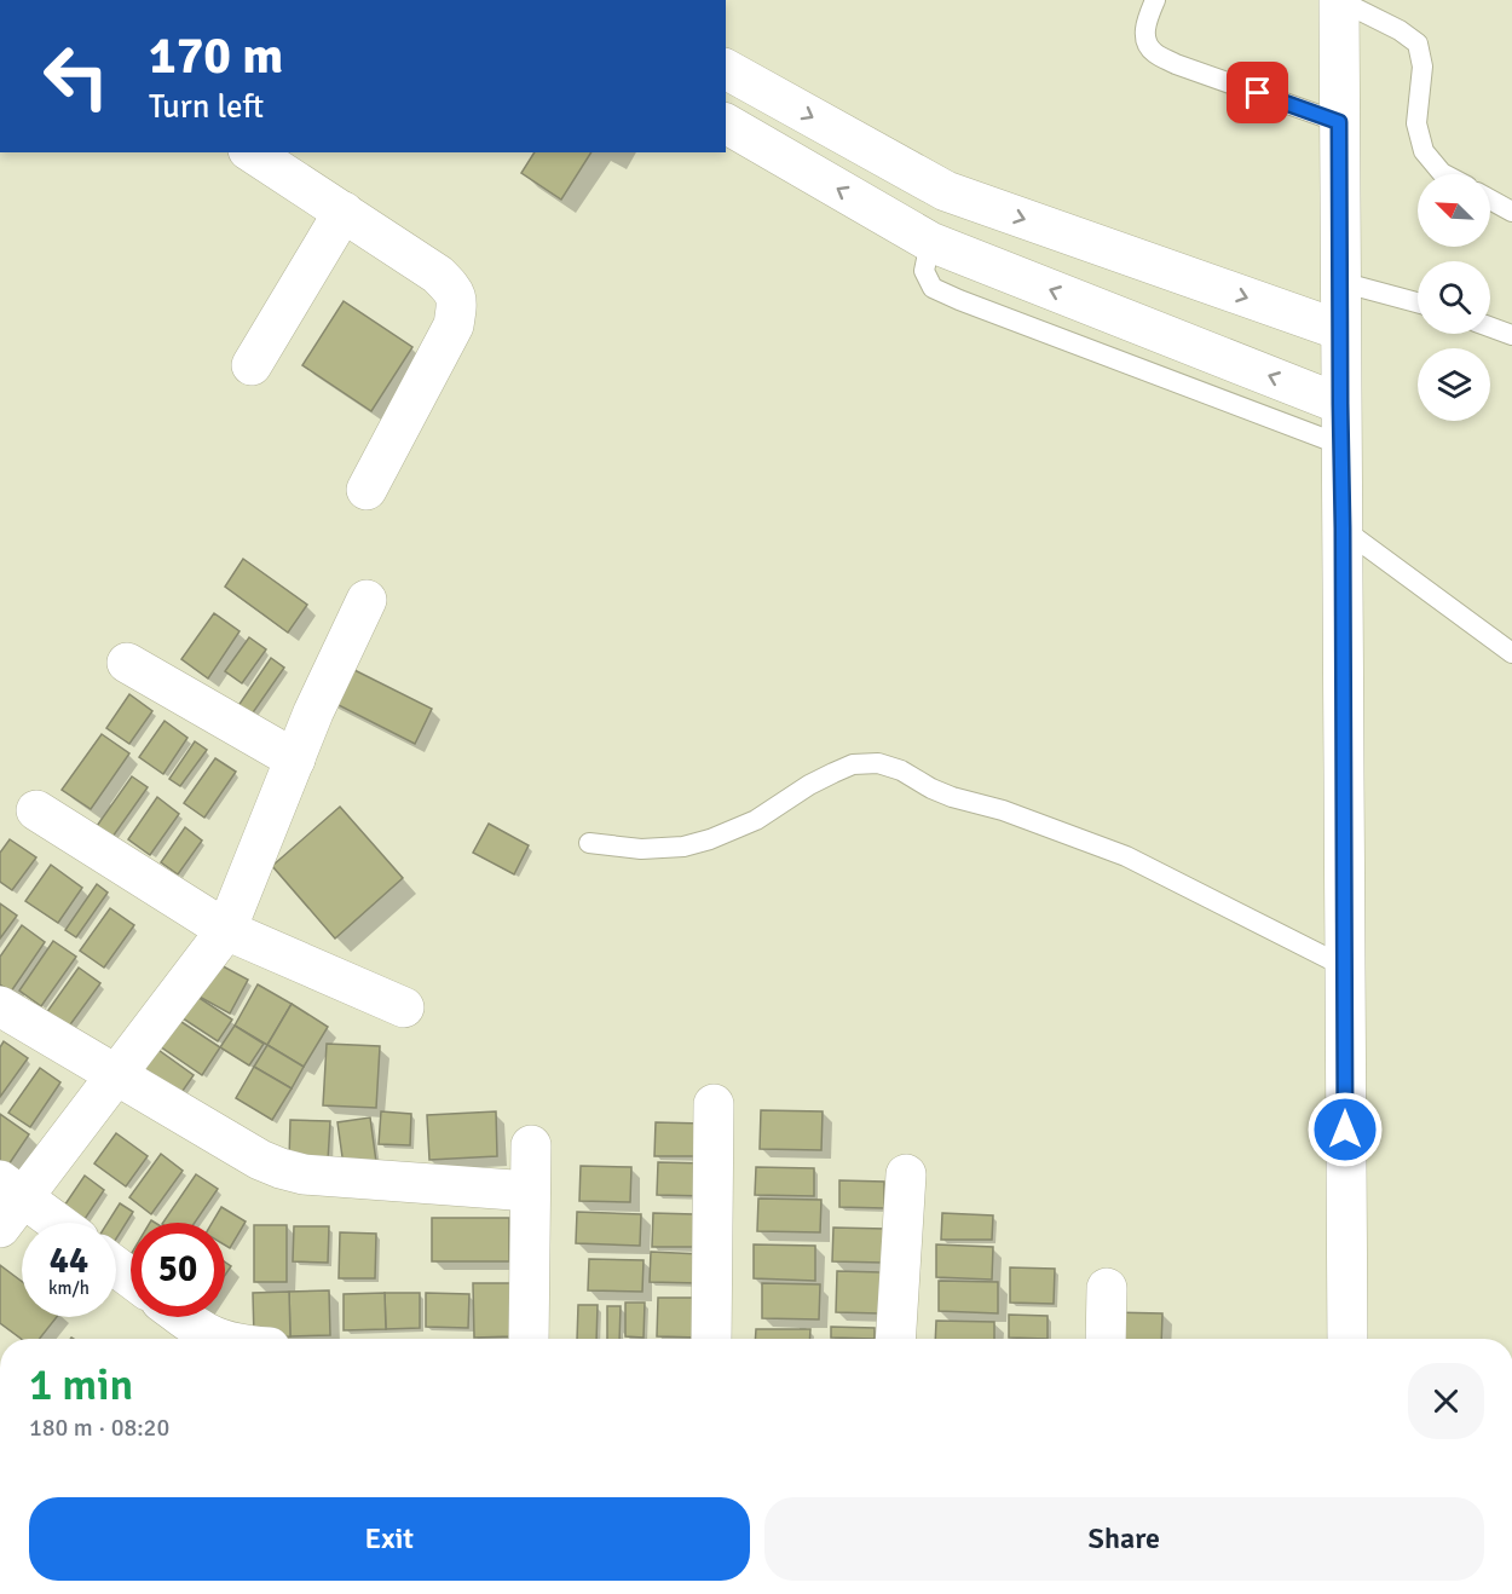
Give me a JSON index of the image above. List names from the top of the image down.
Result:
{
  "north": "top left",
  "page": {
    "turn": ["170 m", "Turn left"],
    "speed": "44 km/h",
    "limit": "50",
    "heading": ["1 min", "180 m · 08:20"],
    "buttons": ["Exit", "Share"]
  }
}
